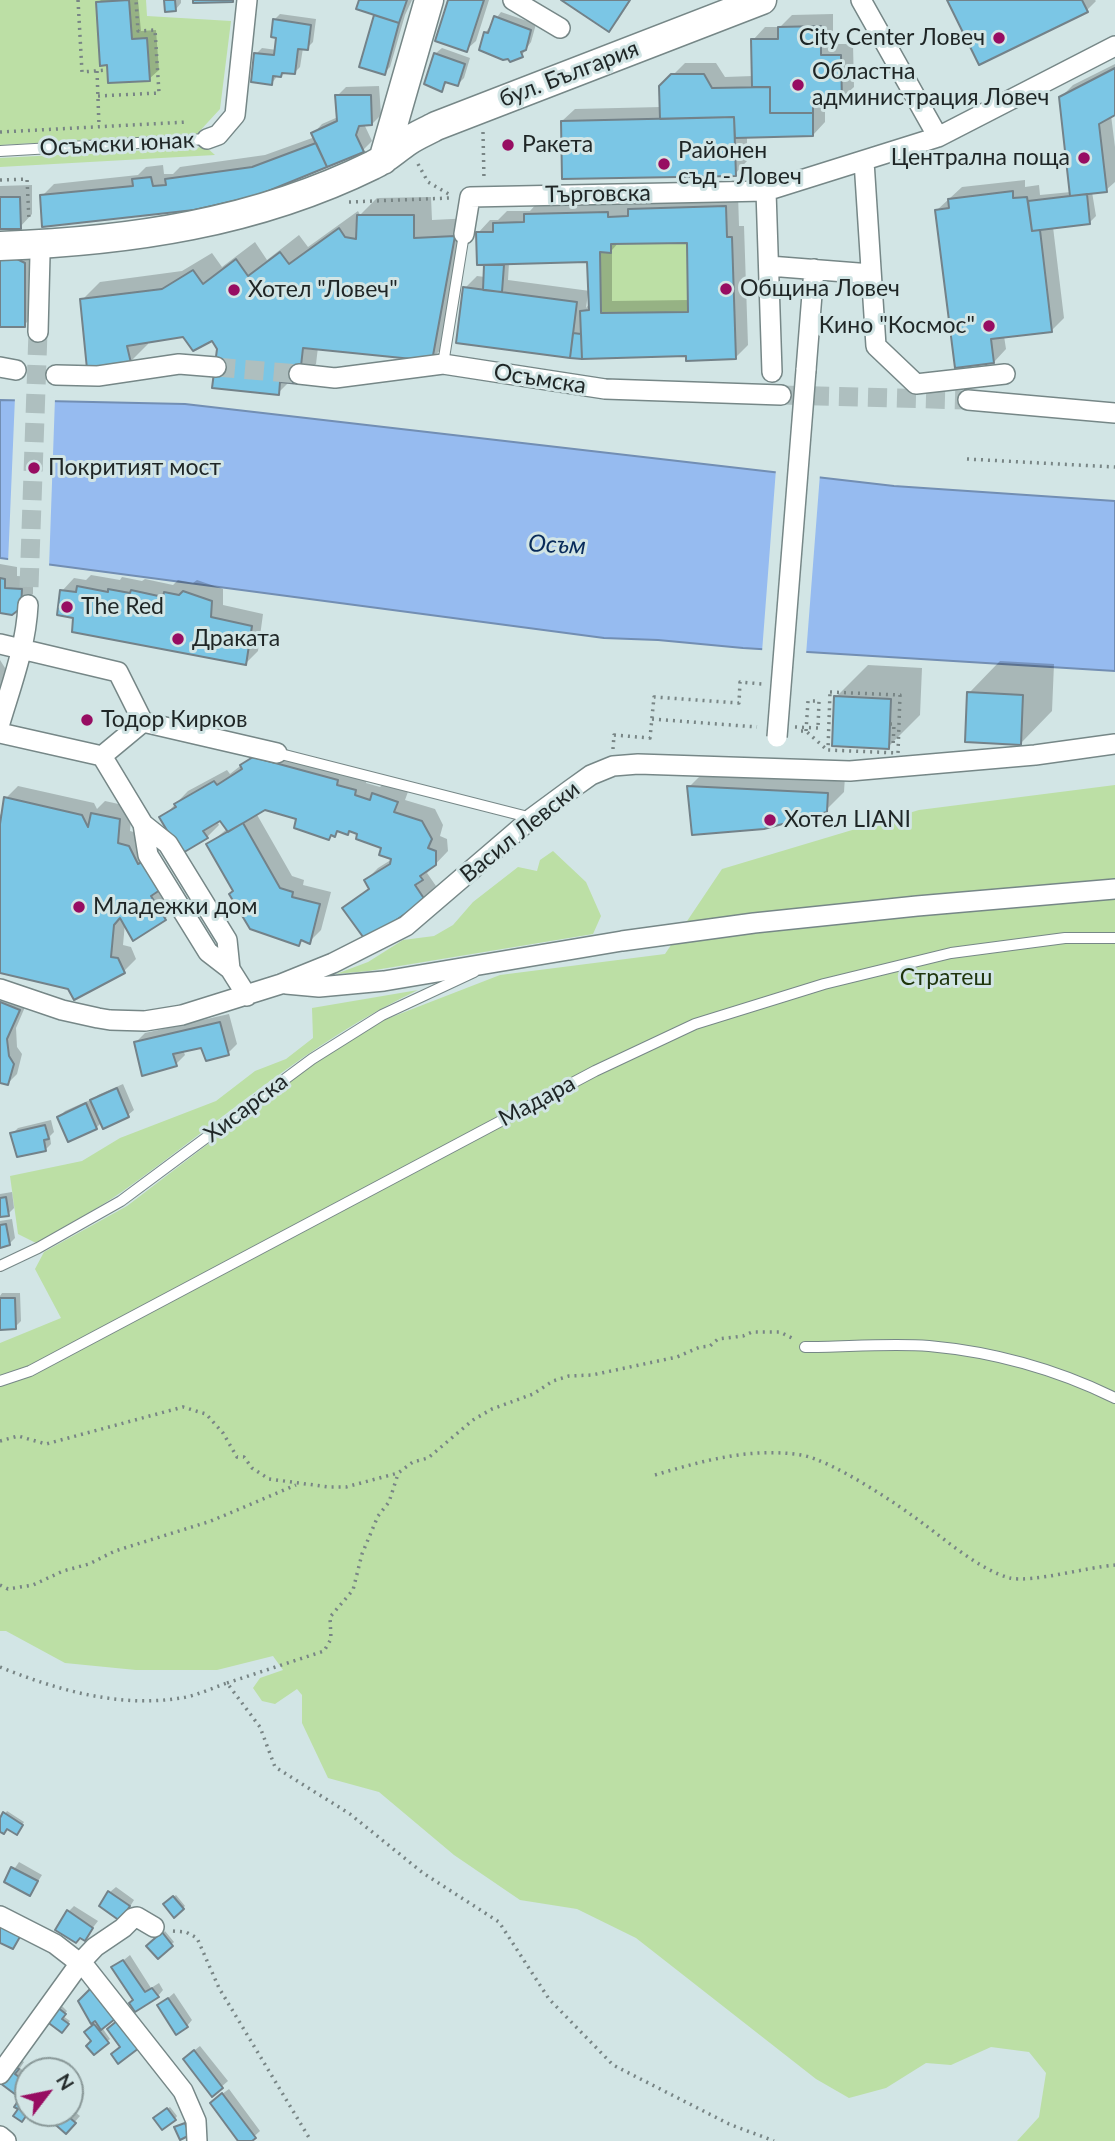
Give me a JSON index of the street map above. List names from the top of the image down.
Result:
{
  "streets": {
    "street": [
      "бул. България",
      "Осъмски юнак",
      "Търговска",
      "Осъмска",
      "Васил Левски"
    ],
    "lane": ["Мадара", "Хисарска"]
  },
  "water": ["Осъм"],
  "parks": ["Стратеш"],
  "places": [
    "City Center Ловеч",
    "Областна администрация Ловеч",
    "Ракета",
    "Централна поща",
    "Районен съд - Ловеч",
    "Община Ловеч",
    "Хотел \"Ловеч\"",
    "Кино \"Космос\"",
    "Покритият мост",
    "The Red",
    "Драката",
    "Тодор Кирков",
    "Хотел LIANI",
    "Младежки дом"
  ],
  "north": "top right"
}
